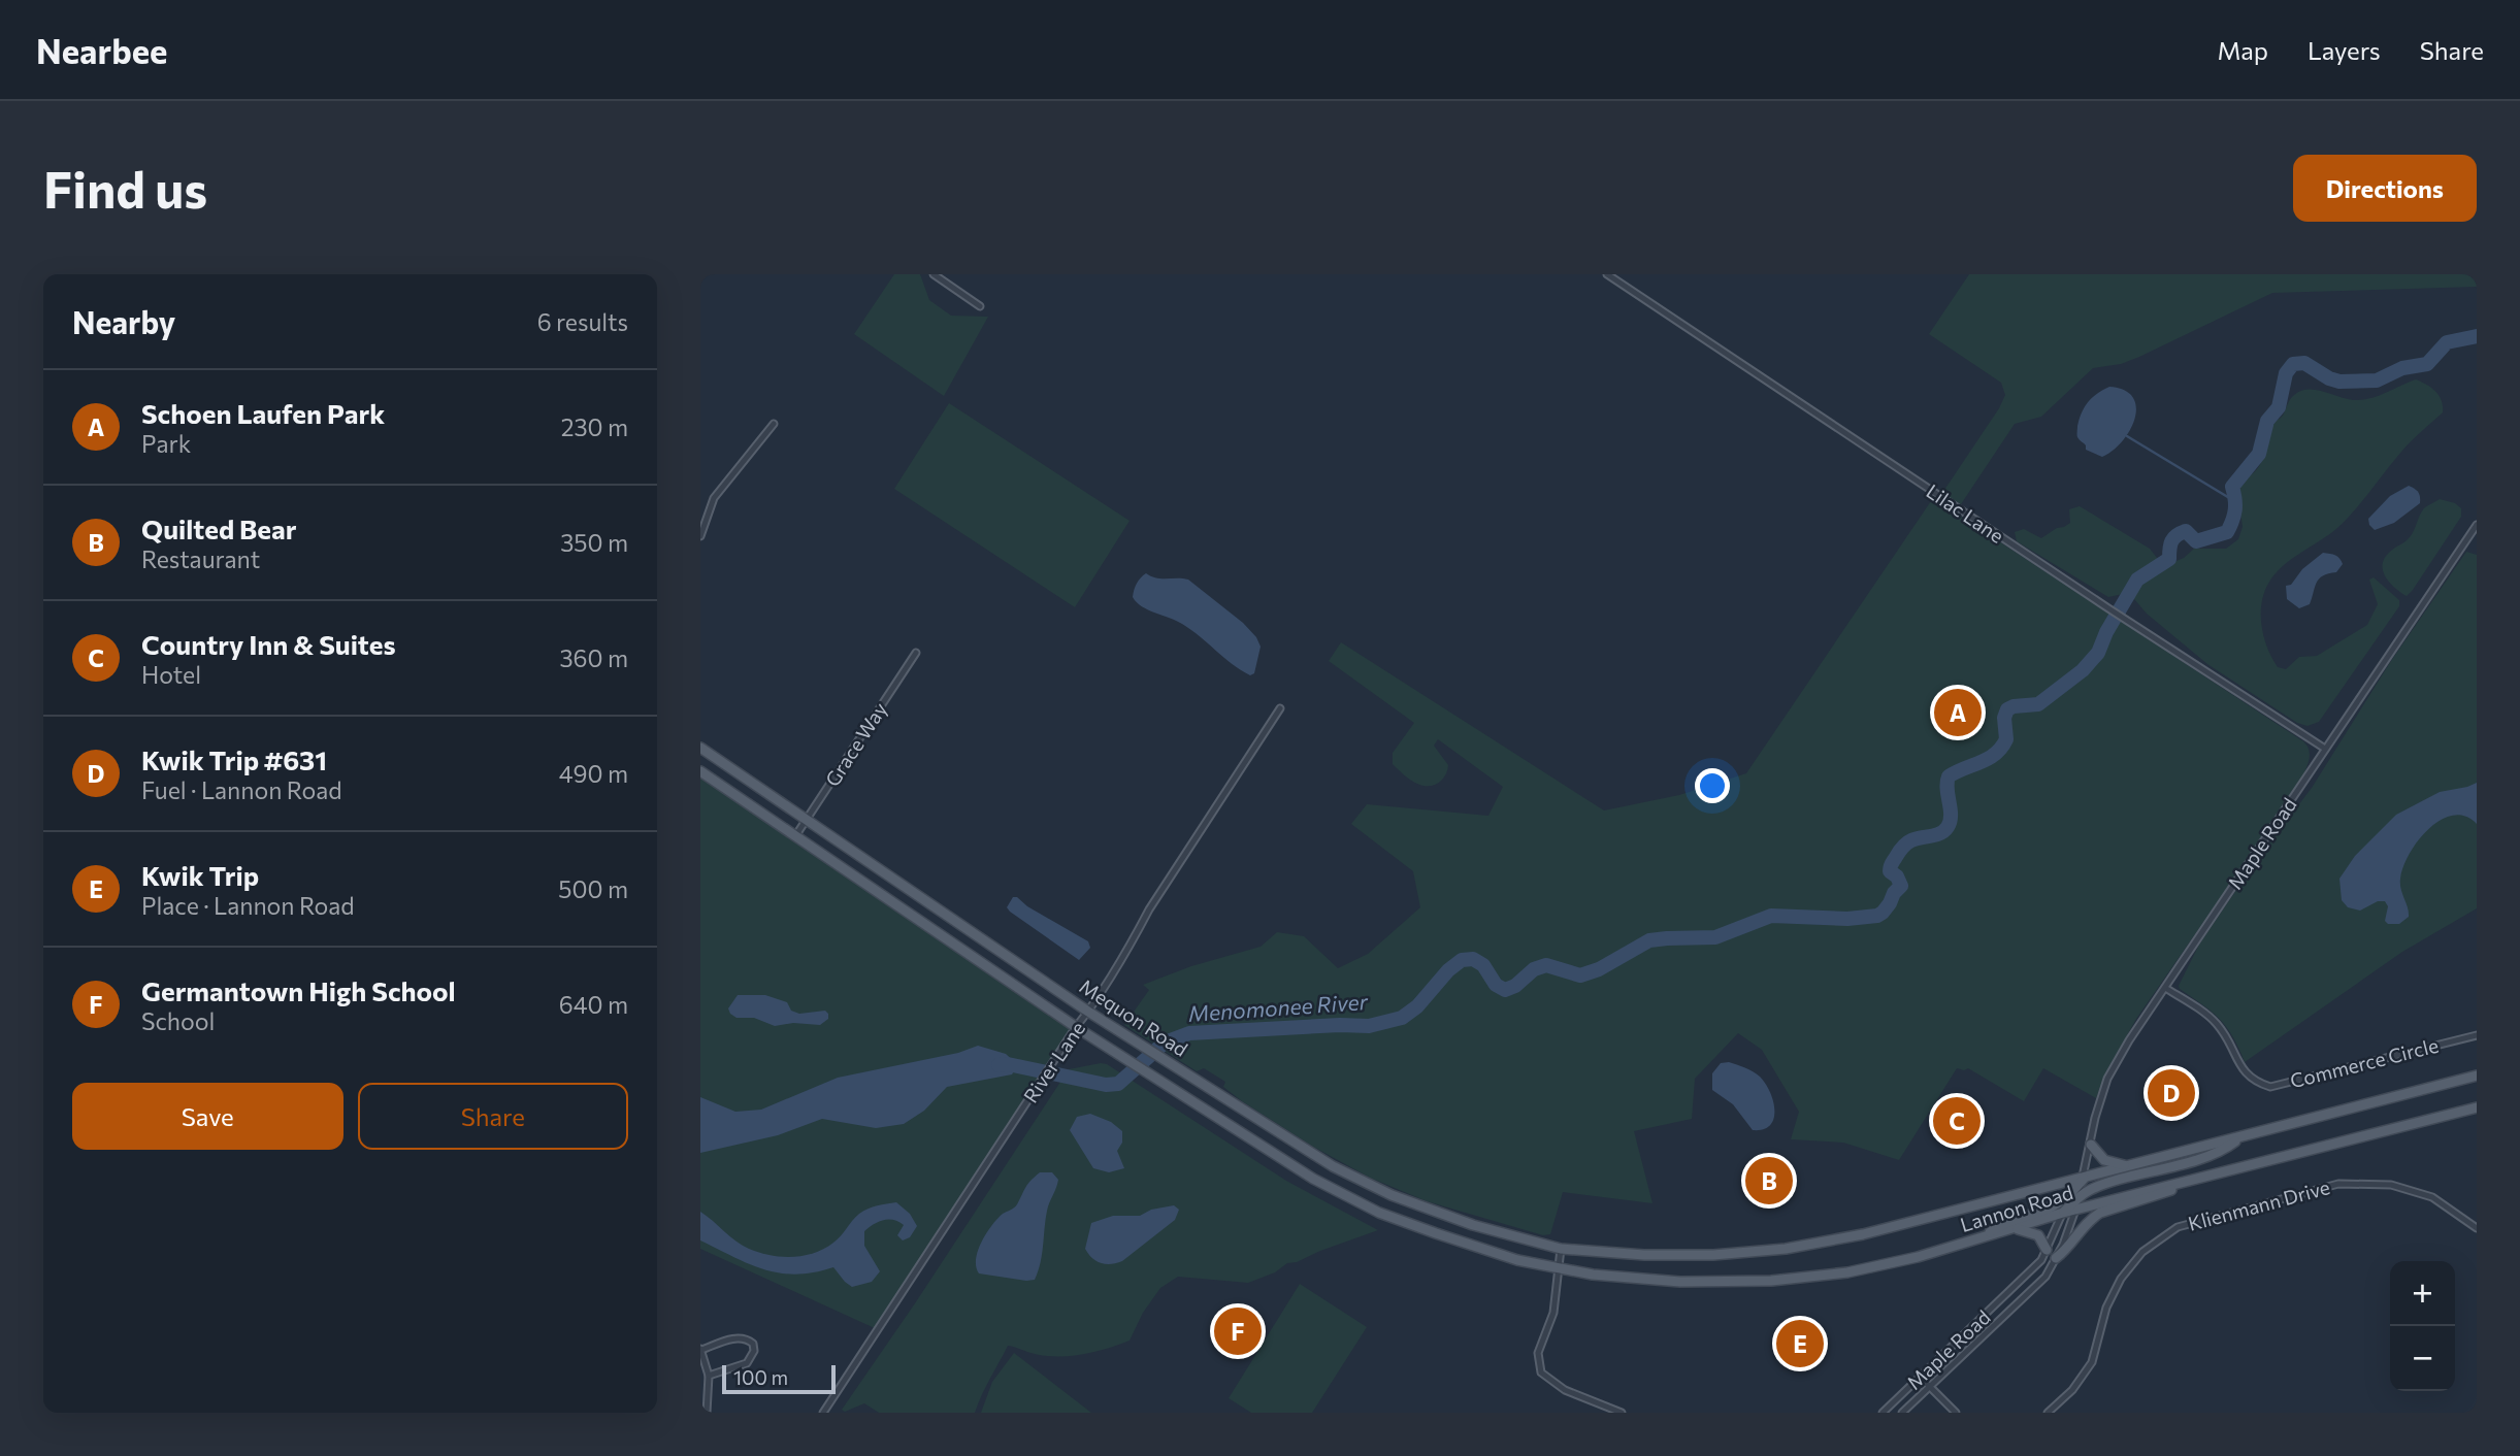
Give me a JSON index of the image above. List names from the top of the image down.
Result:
{
  "streets": {
    "main road": ["Mequon Road", "Lannon Road"],
    "street": [
      "Lilac Lane",
      "Grace Way",
      "Maple Road",
      "River Lane",
      "Commerce Circle",
      "Klienmann Drive"
    ]
  },
  "crossings": [
    ["Lilac Lane", "Maple Road"],
    ["Grace Way", "Mequon Road"],
    ["Maple Road", "Commerce Circle"],
    ["Maple Road", "Lannon Road"],
    ["Mequon Road", "River Lane"],
    ["Mequon Road", "Lannon Road"]
  ],
  "water": ["Menomonee River"],
  "scale_bar": "100 m",
  "page": {
    "header": "Nearbee",
    "nav": ["Map", "Layers", "Share"],
    "buttons": [
      "Directions",
      ["Save", "Share"]
    ],
    "title": "Find us",
    "heading": ["Nearby", "6 results"],
    "list": [
      {
        "mark": "A",
        "name": "Schoen Laufen Park",
        "note": "Park",
        "value": "230 m"
      },
      {
        "mark": "B",
        "name": "Quilted Bear",
        "note": "Restaurant",
        "value": "350 m"
      },
      {
        "mark": "C",
        "name": "Country Inn & Suites",
        "note": "Hotel",
        "value": "360 m"
      },
      {
        "mark": "D",
        "name": "Kwik Trip #631",
        "note": "Fuel · Lannon Road",
        "value": "490 m"
      },
      {
        "mark": "E",
        "name": "Kwik Trip",
        "note": "Place · Lannon Road",
        "value": "500 m"
      },
      {
        "mark": "F",
        "name": "Germantown High School",
        "note": "School",
        "value": "640 m"
      }
    ],
    "pins": [
      "A",
      "D",
      "C",
      "B",
      "F",
      "E"
    ],
    "map_buttons": ["+", "−"],
    "scale": "100 m"
  }
}
